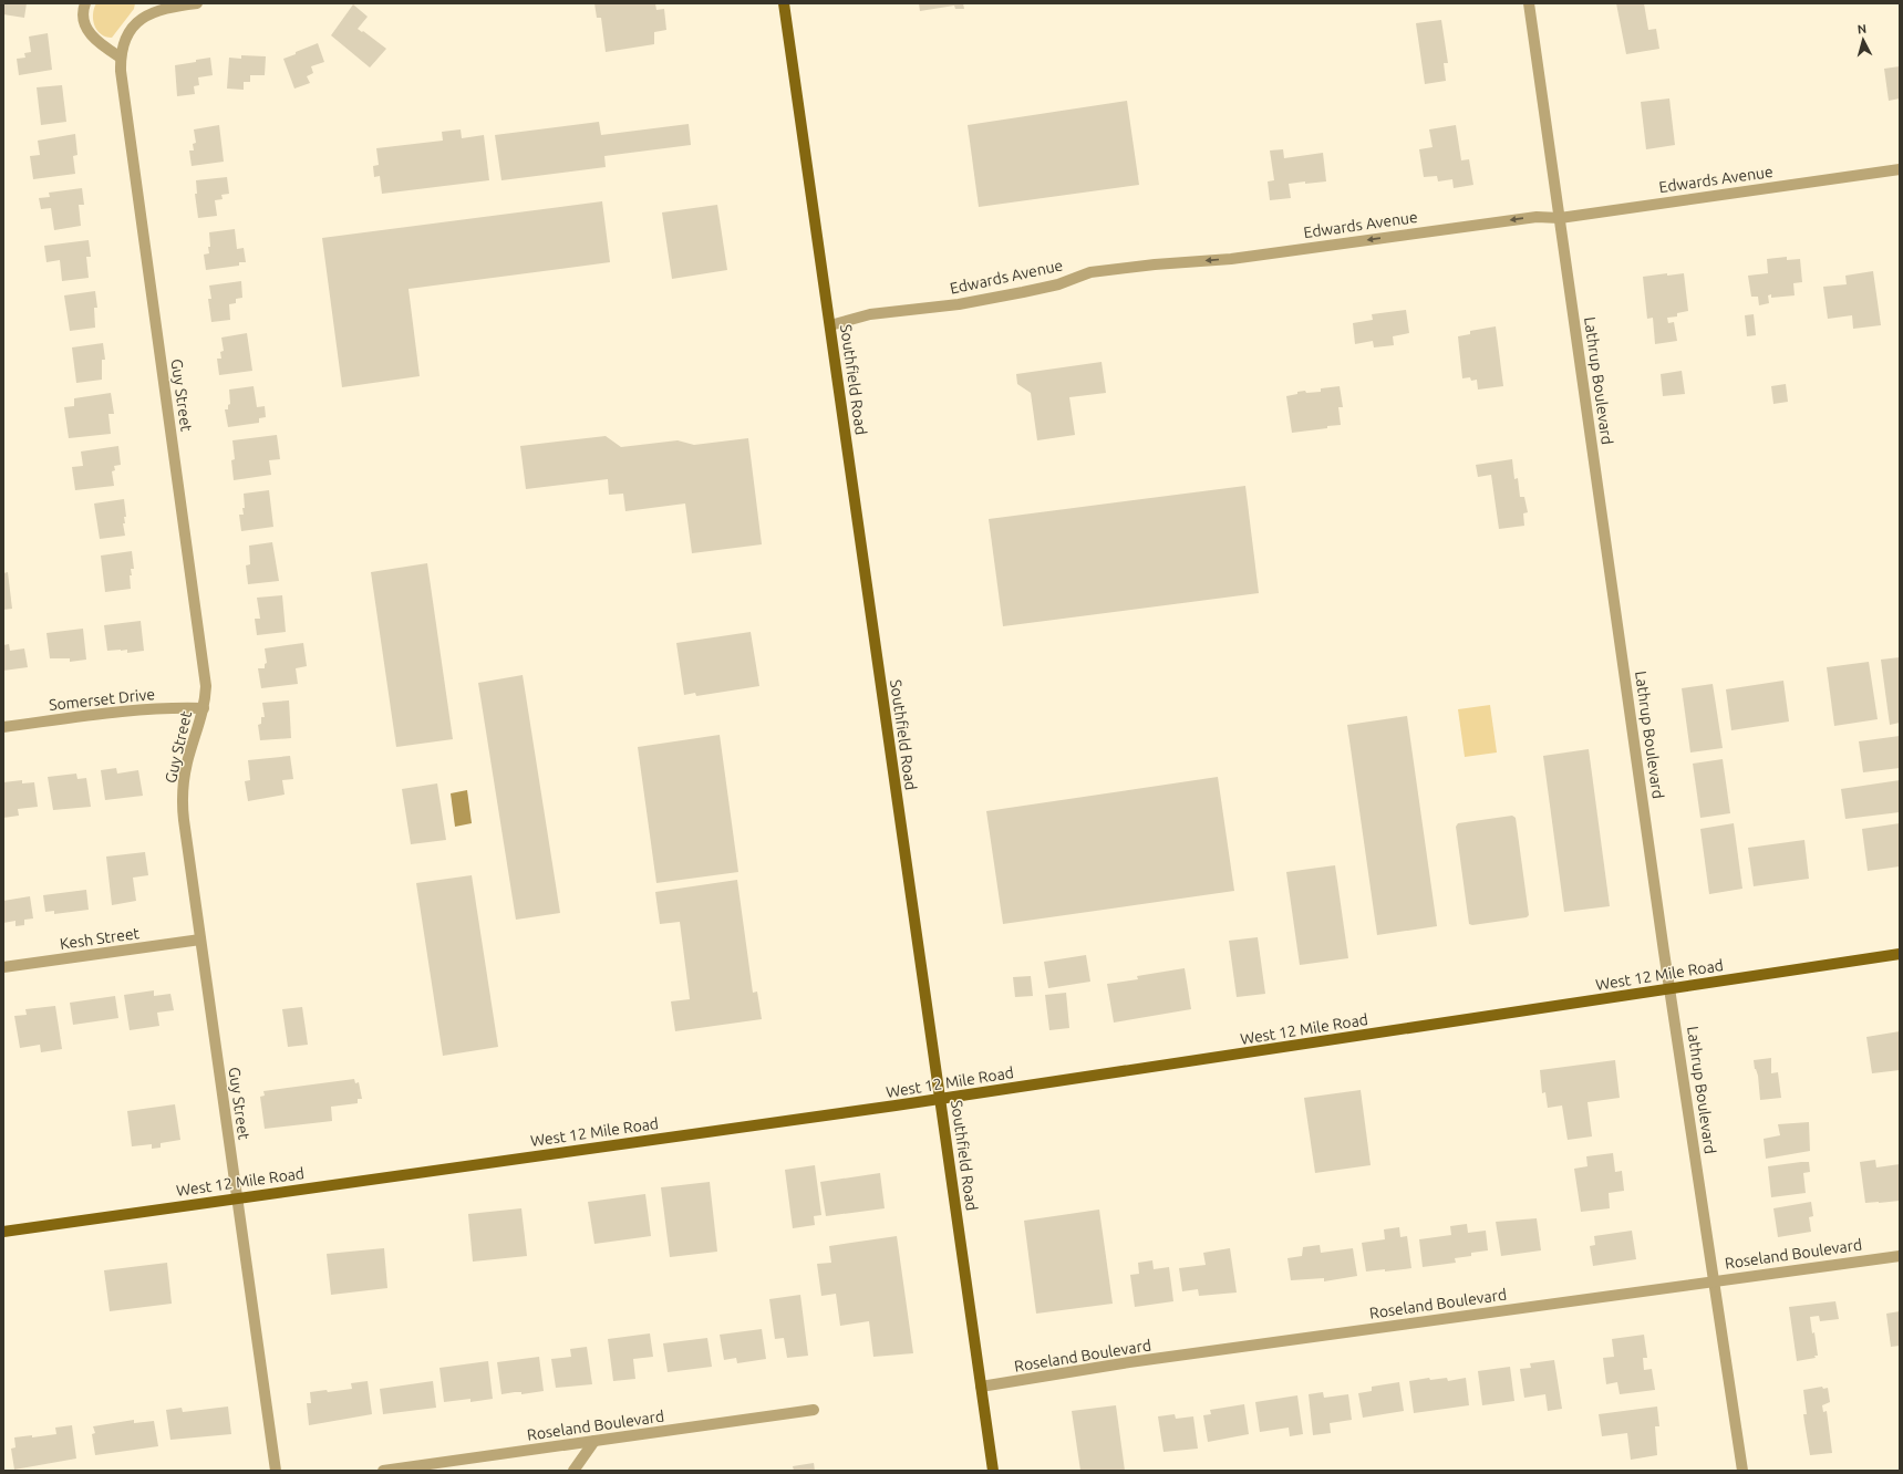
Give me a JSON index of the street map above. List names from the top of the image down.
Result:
{
  "streets": {
    "main road": ["Southfield Road", "West 12 Mile Road"],
    "street": [
      "Edwards Avenue",
      "Lathrup Boulevard",
      "Guy Street",
      "Somerset Drive",
      "Kesh Street",
      "Roseland Boulevard"
    ]
  },
  "crossings": [
    ["Edwards Avenue", "Southfield Road"],
    ["Edwards Avenue", "Lathrup Boulevard"],
    ["Southfield Road", "West 12 Mile Road"],
    ["Southfield Road", "Roseland Boulevard"],
    ["Lathrup Boulevard", "West 12 Mile Road"],
    ["Lathrup Boulevard", "Roseland Boulevard"],
    ["Guy Street", "Somerset Drive"],
    ["Guy Street", "Kesh Street"],
    ["Guy Street", "West 12 Mile Road"]
  ],
  "one_way": ["Edwards Avenue"],
  "north": "top"
}
